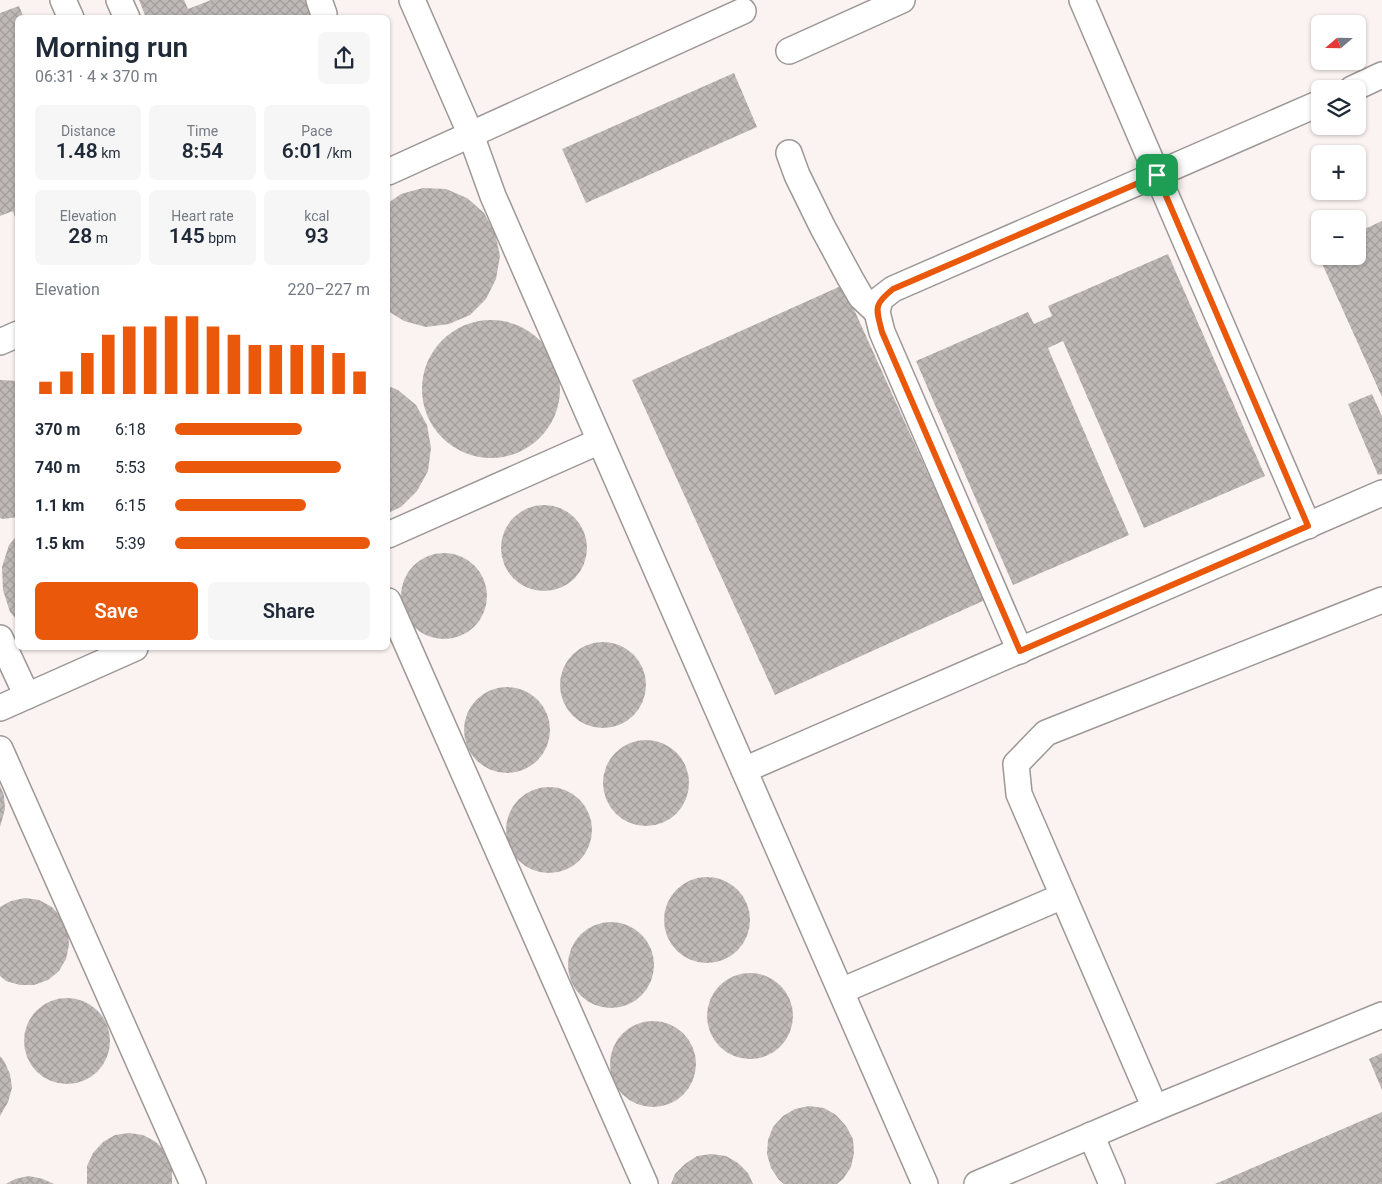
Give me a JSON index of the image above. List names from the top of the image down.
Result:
{
  "north": "left",
  "page": {
    "map_buttons": ["+", "−"],
    "heading": ["Morning run", "06:31 · 4 × 370 m"],
    "stats": [
      ["Distance", "1.48 km"],
      ["Time", "8:54"],
      ["Pace", "6:01 /km"],
      ["Elevation", "28 m"],
      ["Heart rate", "145 bpm"],
      ["kcal", "93"]
    ],
    "chart": ["Elevation", "220–227 m"],
    "list": [
      {
        "name": "370 m",
        "note": "6:18"
      },
      {
        "name": "740 m",
        "note": "5:53"
      },
      {
        "name": "1.1 km",
        "note": "6:15"
      },
      {
        "name": "1.5 km",
        "note": "5:39"
      }
    ],
    "buttons": ["Save", "Share"]
  }
}
